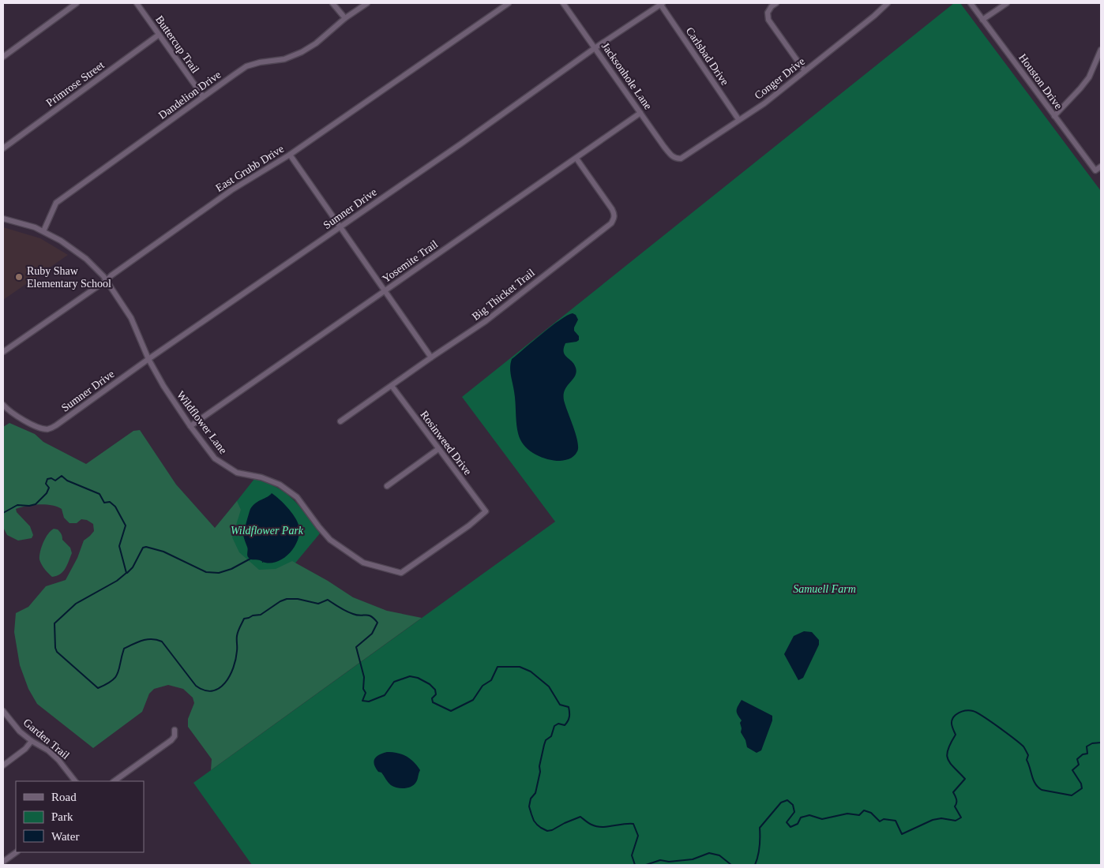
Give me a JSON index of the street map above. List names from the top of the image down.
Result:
{
  "streets": {
    "street": [
      "Buttercup Trail",
      "Carlsbad Drive",
      "Jacksonhole Lane",
      "Conger Drive",
      "Houston Drive",
      "Primrose Street",
      "Dandelion Drive",
      "East Grubb Drive",
      "Sumner Drive",
      "Yosemite Trail",
      "Big Thicket Trail",
      "Wildflower Lane",
      "Rosinweed Drive",
      "Garden Trail"
    ]
  },
  "crossings": [
    ["Buttercup Trail", "Primrose Street"],
    ["Buttercup Trail", "Dandelion Drive"],
    ["Carlsbad Drive", "Conger Drive"],
    ["Carlsbad Drive", "Sumner Drive"],
    ["Jacksonhole Lane", "Conger Drive"],
    ["Jacksonhole Lane", "Sumner Drive"],
    ["Jacksonhole Lane", "Yosemite Trail"],
    ["Dandelion Drive", "Wildflower Lane"],
    ["East Grubb Drive", "Wildflower Lane"],
    ["Sumner Drive", "Wildflower Lane"],
    ["Yosemite Trail", "Big Thicket Trail"],
    ["Yosemite Trail", "Wildflower Lane"],
    ["Big Thicket Trail", "Rosinweed Drive"],
    ["Wildflower Lane", "Rosinweed Drive"]
  ],
  "parks": ["Wildflower Park", "Samuell Farm"],
  "places": ["Ruby Shaw Elementary School"],
  "legend": ["Road", "Park", "Water"]
}
